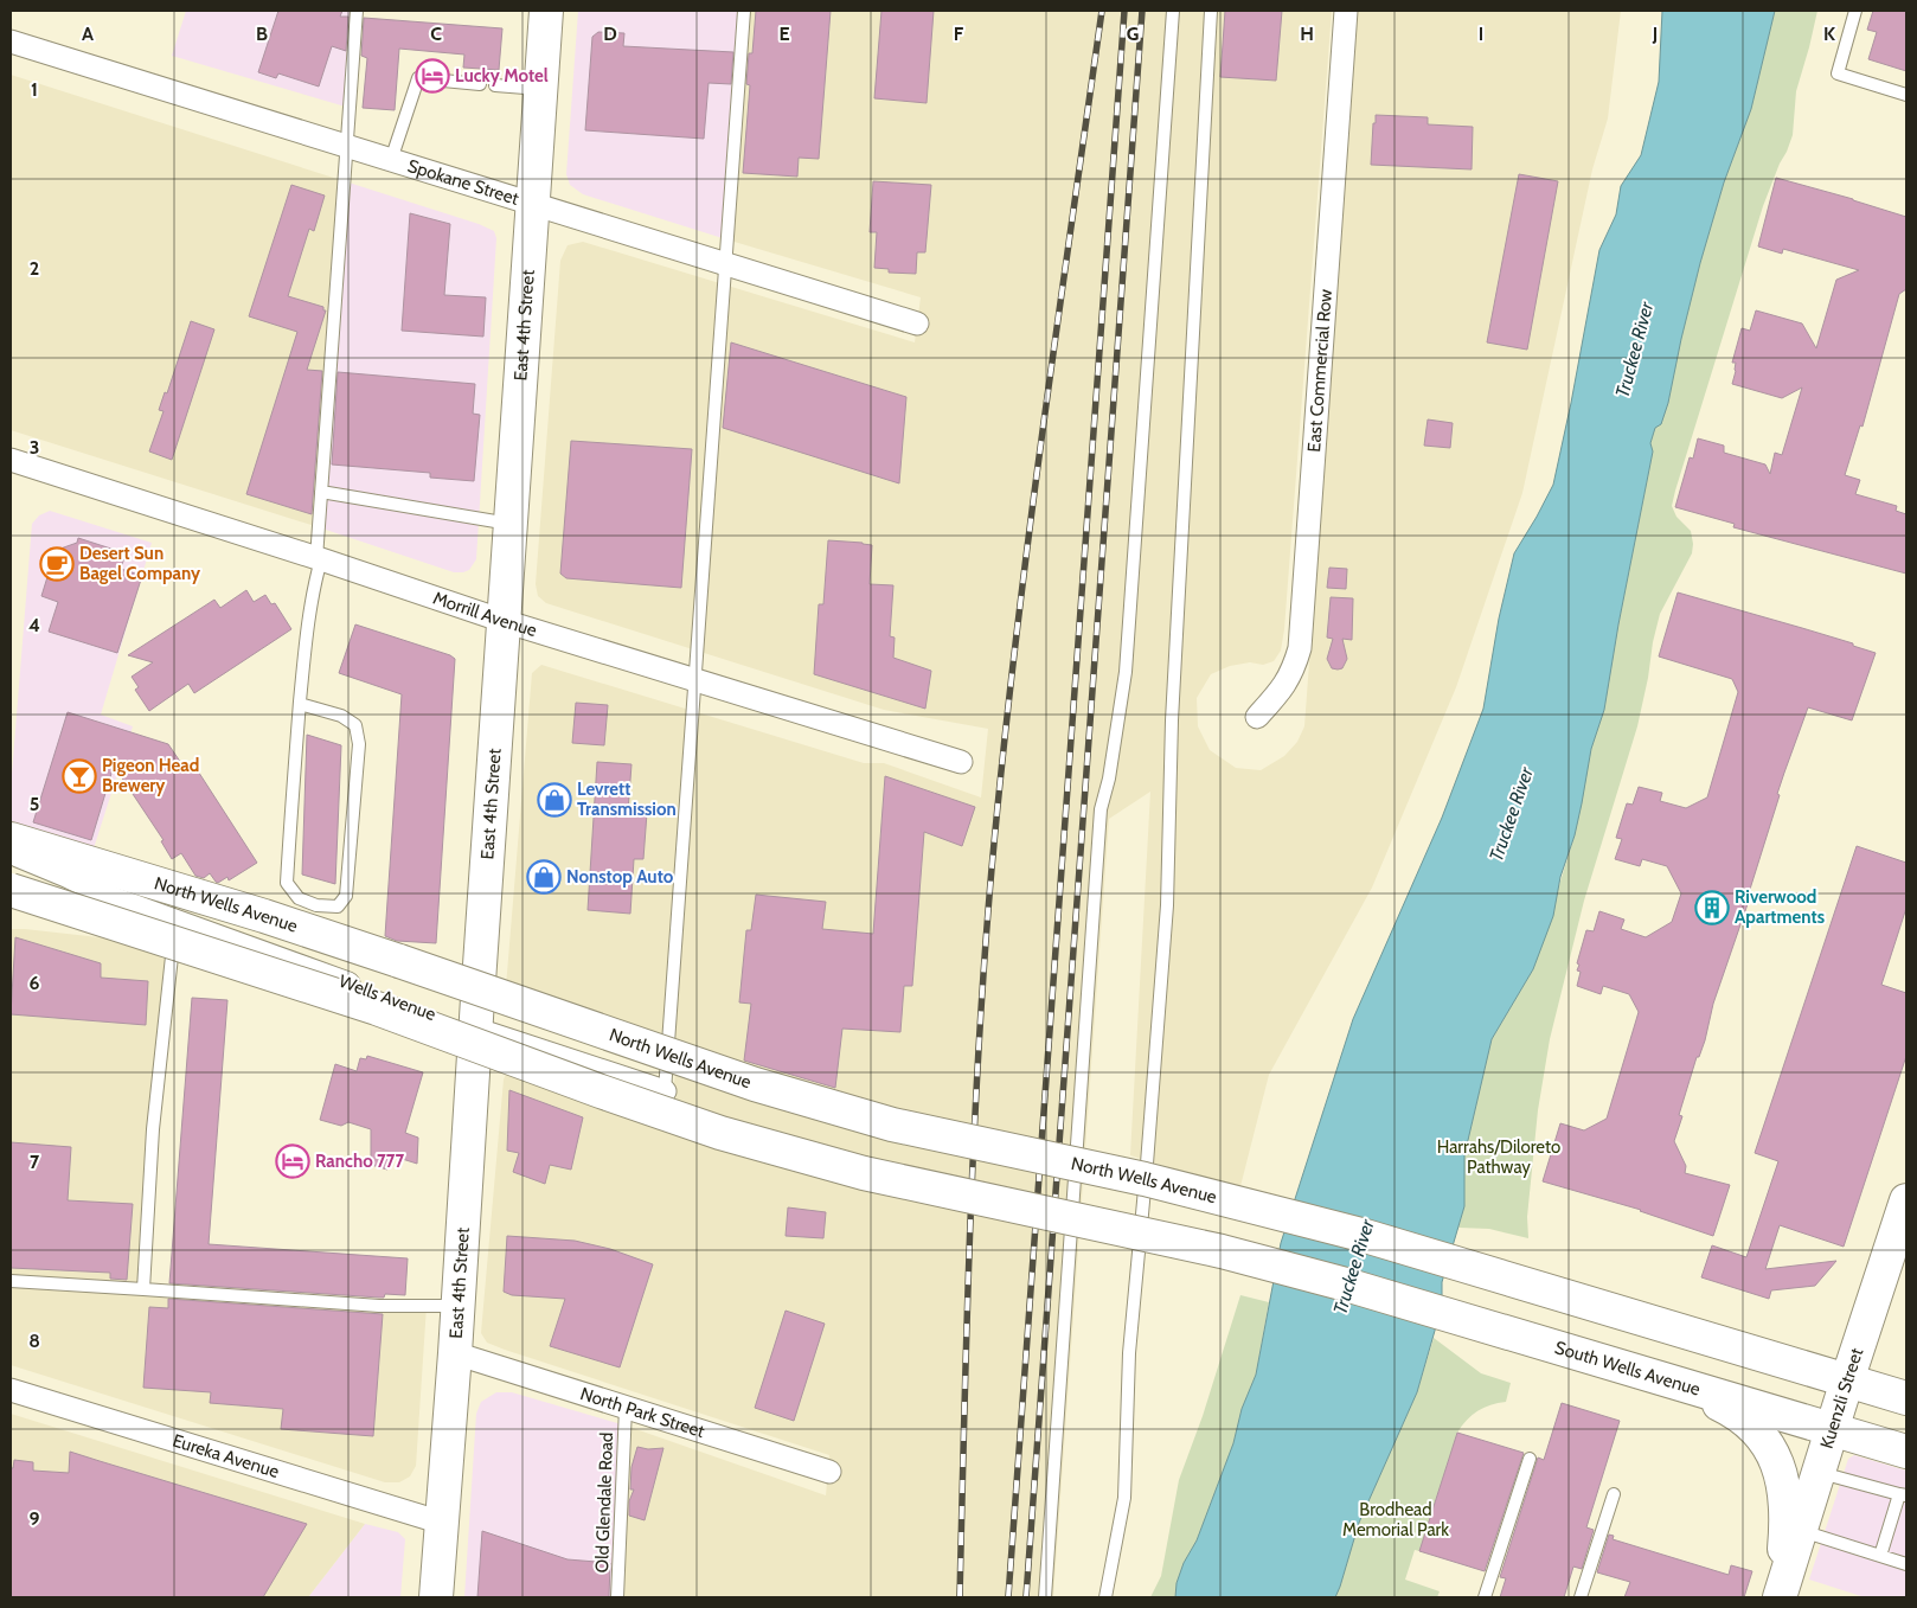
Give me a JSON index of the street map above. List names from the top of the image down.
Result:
{
  "streets": {
    "main road": [
      "East 4th Street",
      "North Wells Avenue",
      "South Wells Avenue",
      "Kuenzli Street"
    ],
    "street": [
      "Spokane Street",
      "East Commercial Row",
      "Morrill Avenue",
      "Wells Avenue",
      "North Park Street",
      "Eureka Avenue"
    ],
    "lane": ["Old Glendale Road"]
  },
  "crossings": [
    ["Spokane Street", "East 4th Street"],
    ["East 4th Street", "Morrill Avenue"],
    ["East 4th Street", "Wells Avenue"],
    ["East 4th Street", "North Park Street"],
    ["East 4th Street", "Eureka Avenue"],
    ["North Wells Avenue", "Kuenzli Street"],
    ["South Wells Avenue", "Kuenzli Street"],
    ["North Park Street", "Old Glendale Road"]
  ],
  "water": ["Truckee River"],
  "parks": ["Harrahs/Diloreto Pathway", "Brodhead Memorial Park"],
  "places": {
    "hotel": ["Lucky Motel", "Rancho 777"],
    "cafe": ["Desert Sun Bagel Company"],
    "bar": ["Pigeon Head Brewery"],
    "shop": ["Levrett Transmission", "Nonstop Auto"],
    "building": ["Riverwood Apartments"]
  },
  "grid": {
    "columns": [
      "A",
      "B",
      "C",
      "D",
      "E",
      "F",
      "G",
      "H",
      "I",
      "J",
      "K"
    ],
    "rows": [
      "1",
      "2",
      "3",
      "4",
      "5",
      "6",
      "7",
      "8",
      "9"
    ]
  }
}
